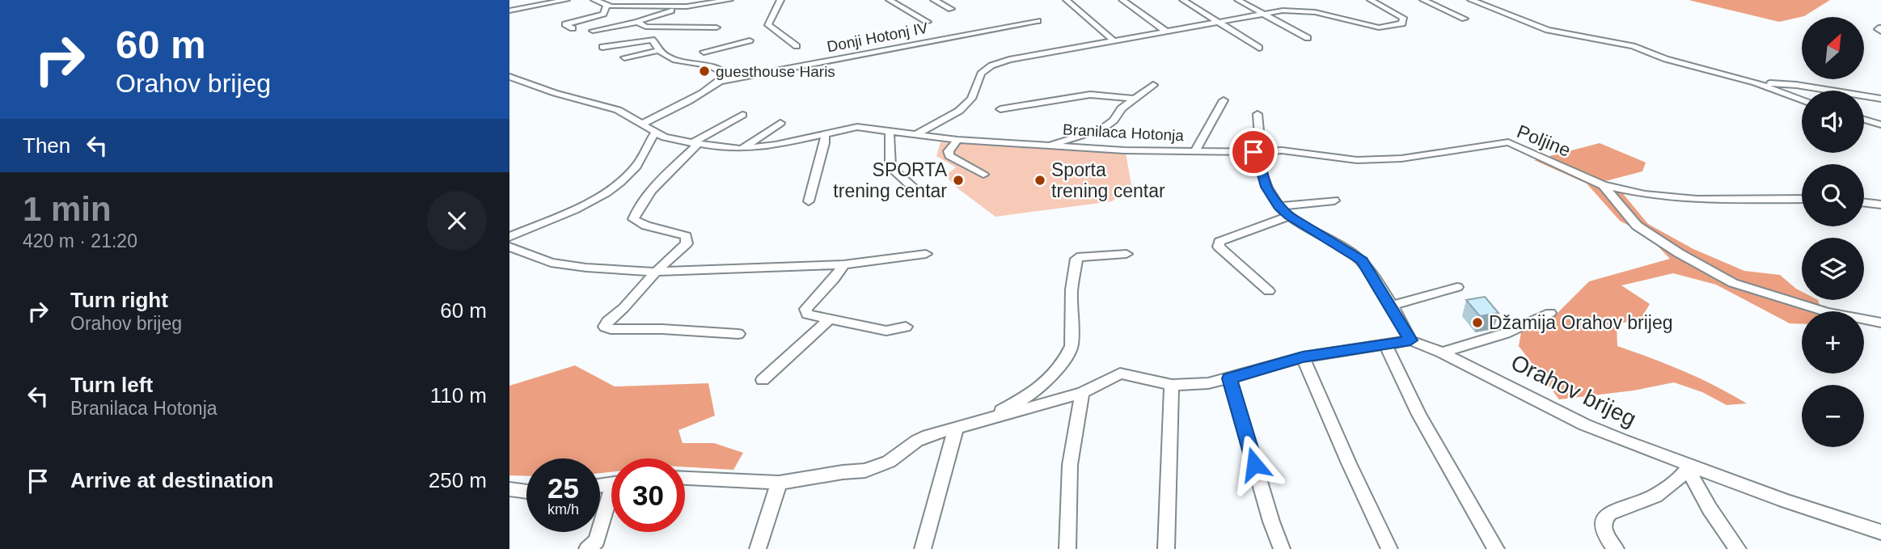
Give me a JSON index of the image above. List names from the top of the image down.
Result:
{
  "streets": {
    "street": [
      "Donji Hotonj IV",
      "Branilaca Hotonja",
      "Poljine",
      "Orahov brijeg"
    ]
  },
  "crossings": [
    ["Donji Hotonj IV", "Branilaca Hotonja"],
    ["Branilaca Hotonja", "Poljine"]
  ],
  "places": [
    "guesthouse Haris",
    "SPORTA trening centar",
    "Sporta trening centar",
    "Džamija Orahov brijeg"
  ],
  "north": "top right",
  "page": {
    "turn": ["60 m", "Orahov brijeg"],
    "map_buttons": ["+", "−"],
    "then": "Then",
    "heading": ["1 min", "420 m · 21:20"],
    "list": [
      {
        "name": "Turn right",
        "note": "Orahov brijeg",
        "value": "60 m"
      },
      {
        "name": "Turn left",
        "note": "Branilaca Hotonja",
        "value": "110 m"
      },
      {
        "name": "Arrive at destination",
        "value": "250 m"
      }
    ],
    "speed": "25 km/h",
    "limit": "30"
  }
}
